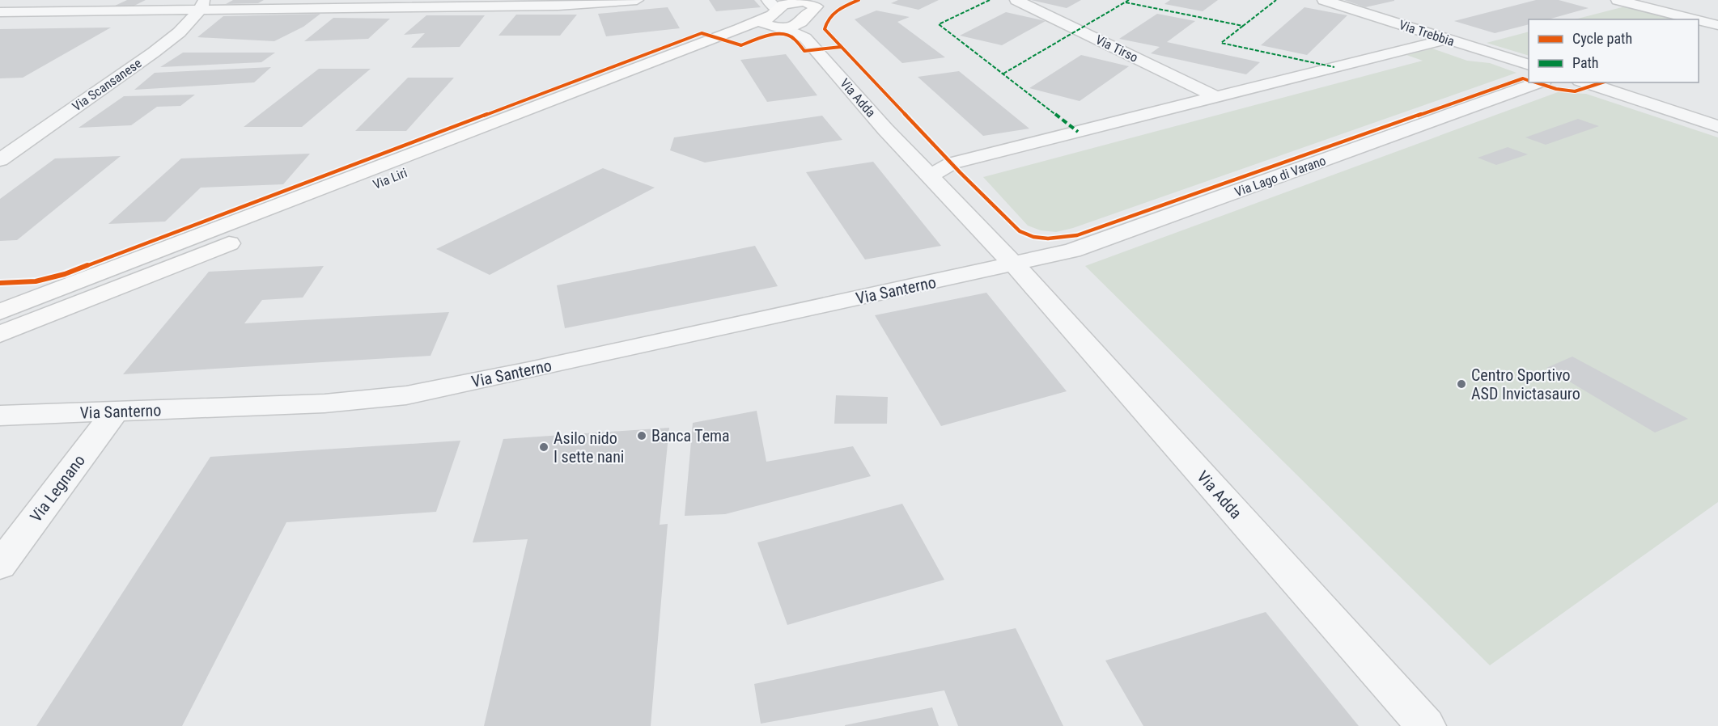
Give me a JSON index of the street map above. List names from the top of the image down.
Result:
{
  "streets": {
    "main road": ["Via Liri"],
    "street": [
      "Via Trebbia",
      "Via Tirso",
      "Via Scansanese",
      "Via Adda",
      "Via Lago di Varano",
      "Via Santerno",
      "Via Legnano"
    ]
  },
  "crossings": [
    ["Via Adda", "Via Lago di Varano"],
    ["Via Adda", "Via Liri"],
    ["Via Adda", "Via Santerno"],
    ["Via Lago di Varano", "Via Santerno"],
    ["Via Santerno", "Via Legnano"]
  ],
  "places": ["Centro Sportivo ASD Invictasauro", "Banca Tema", "Asilo nido I sette nani"],
  "legend": ["Cycle path", "Path"]
}
